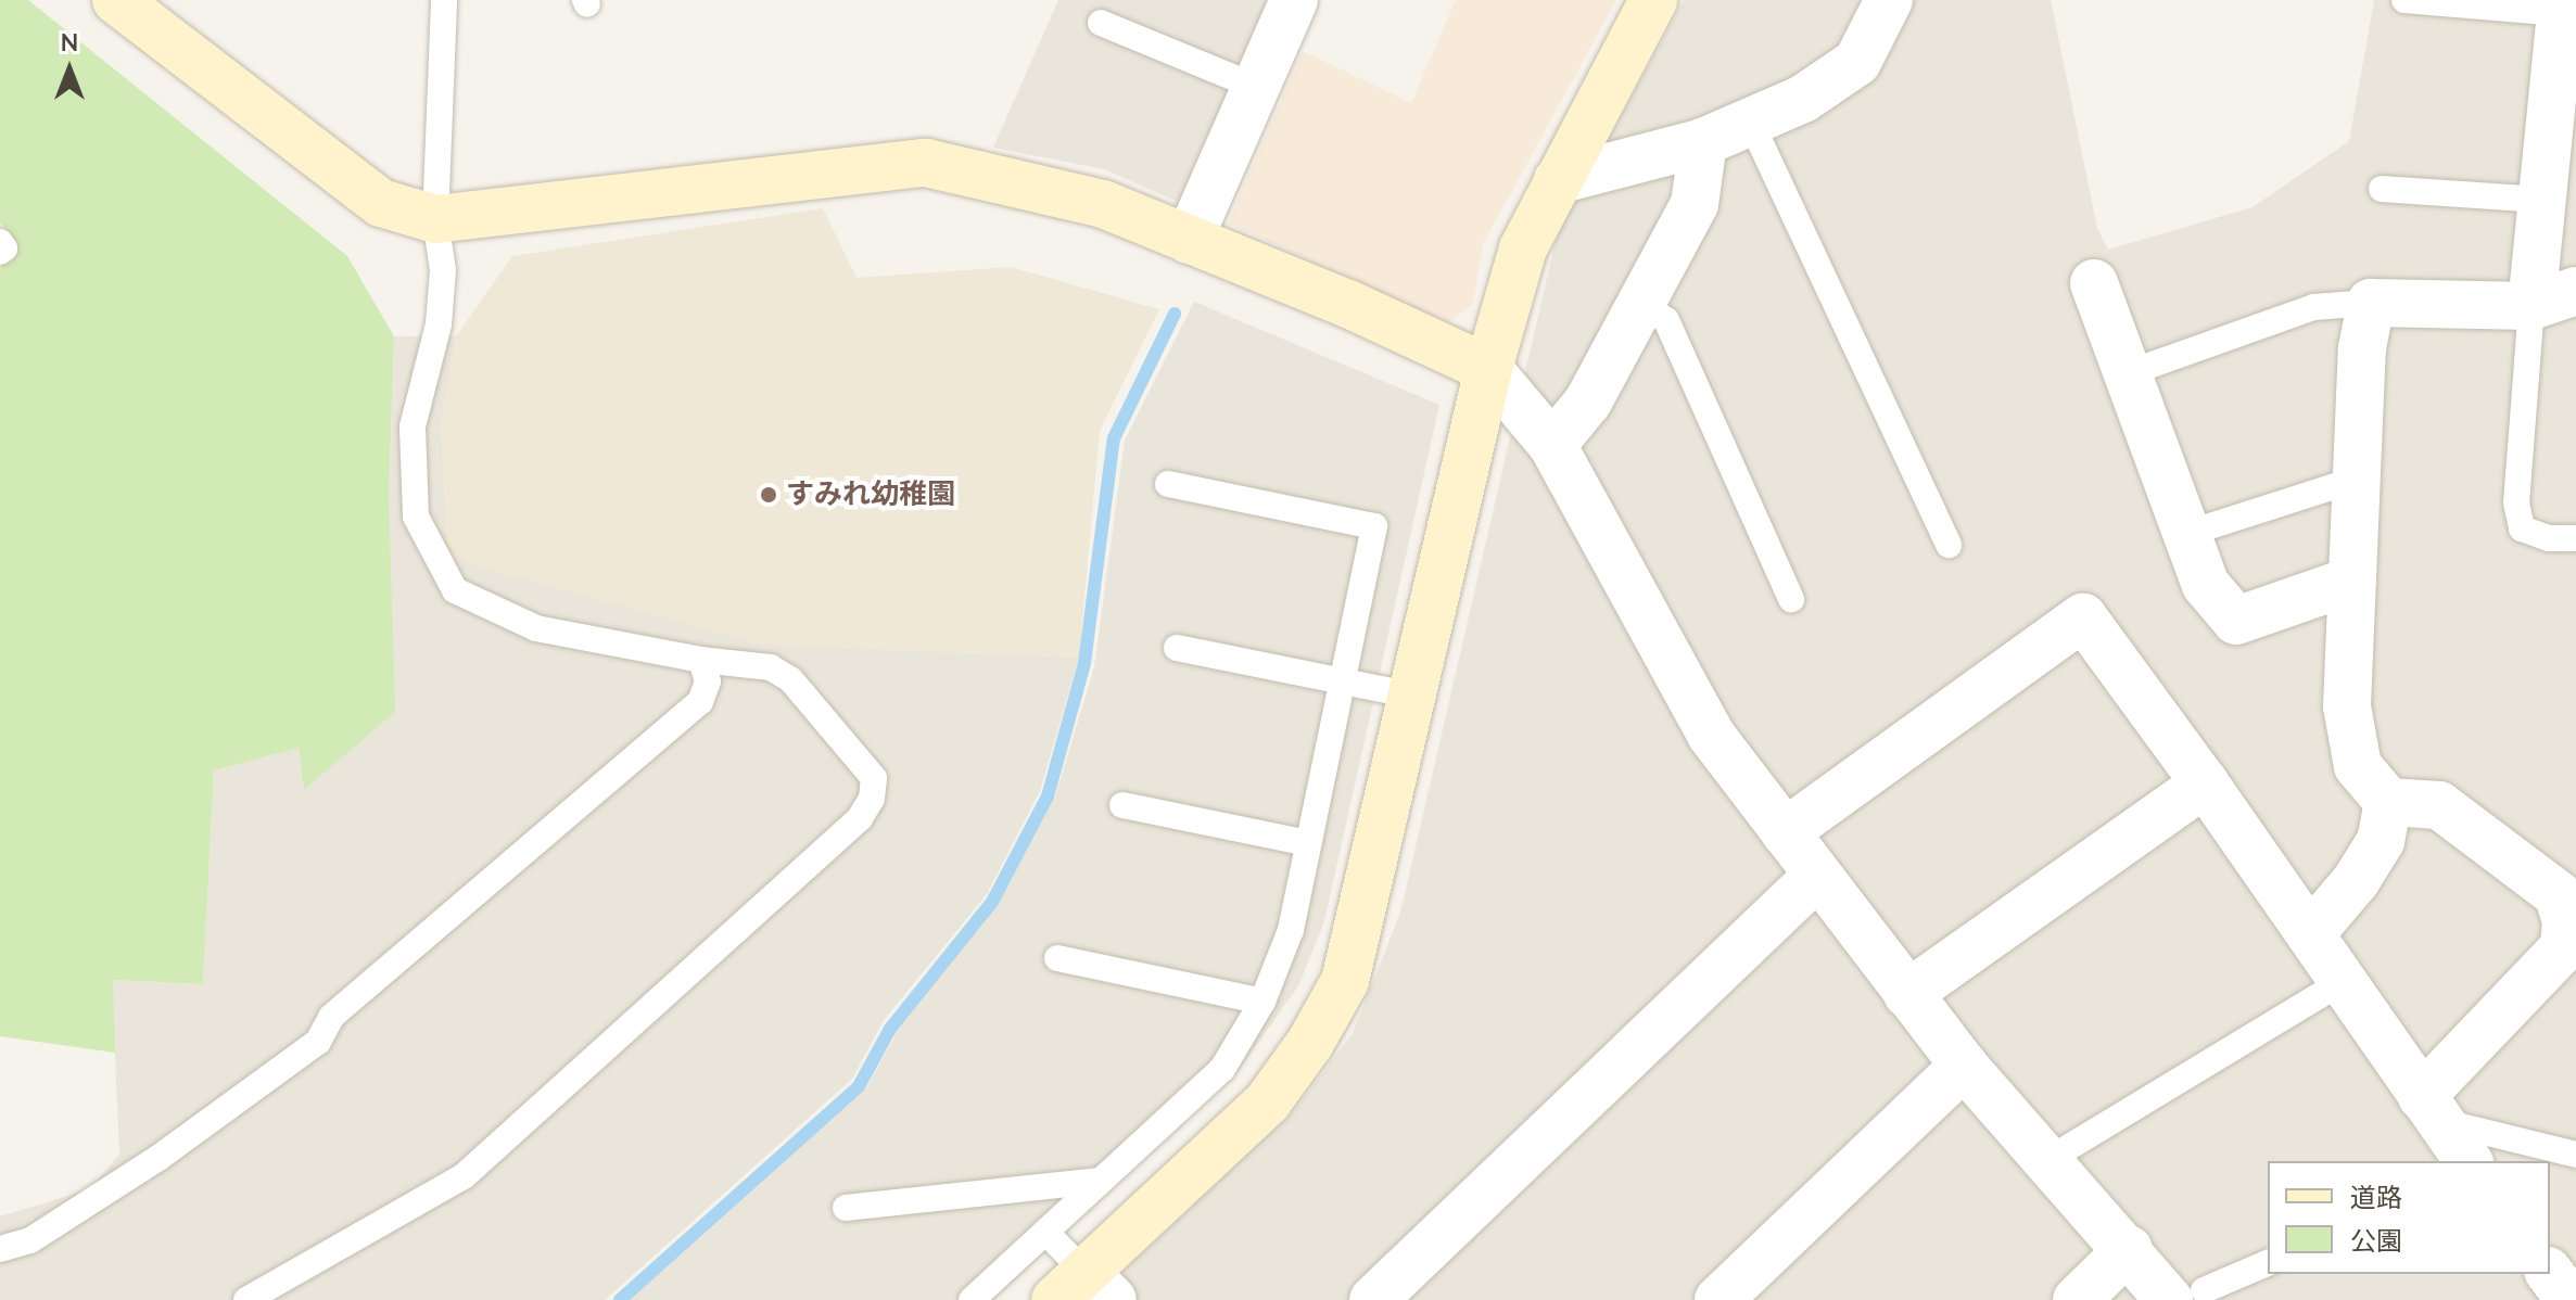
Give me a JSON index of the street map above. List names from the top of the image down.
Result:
{
  "places": ["すみれ幼稚園"],
  "legend": ["道路", "公園"],
  "north": "top"
}
